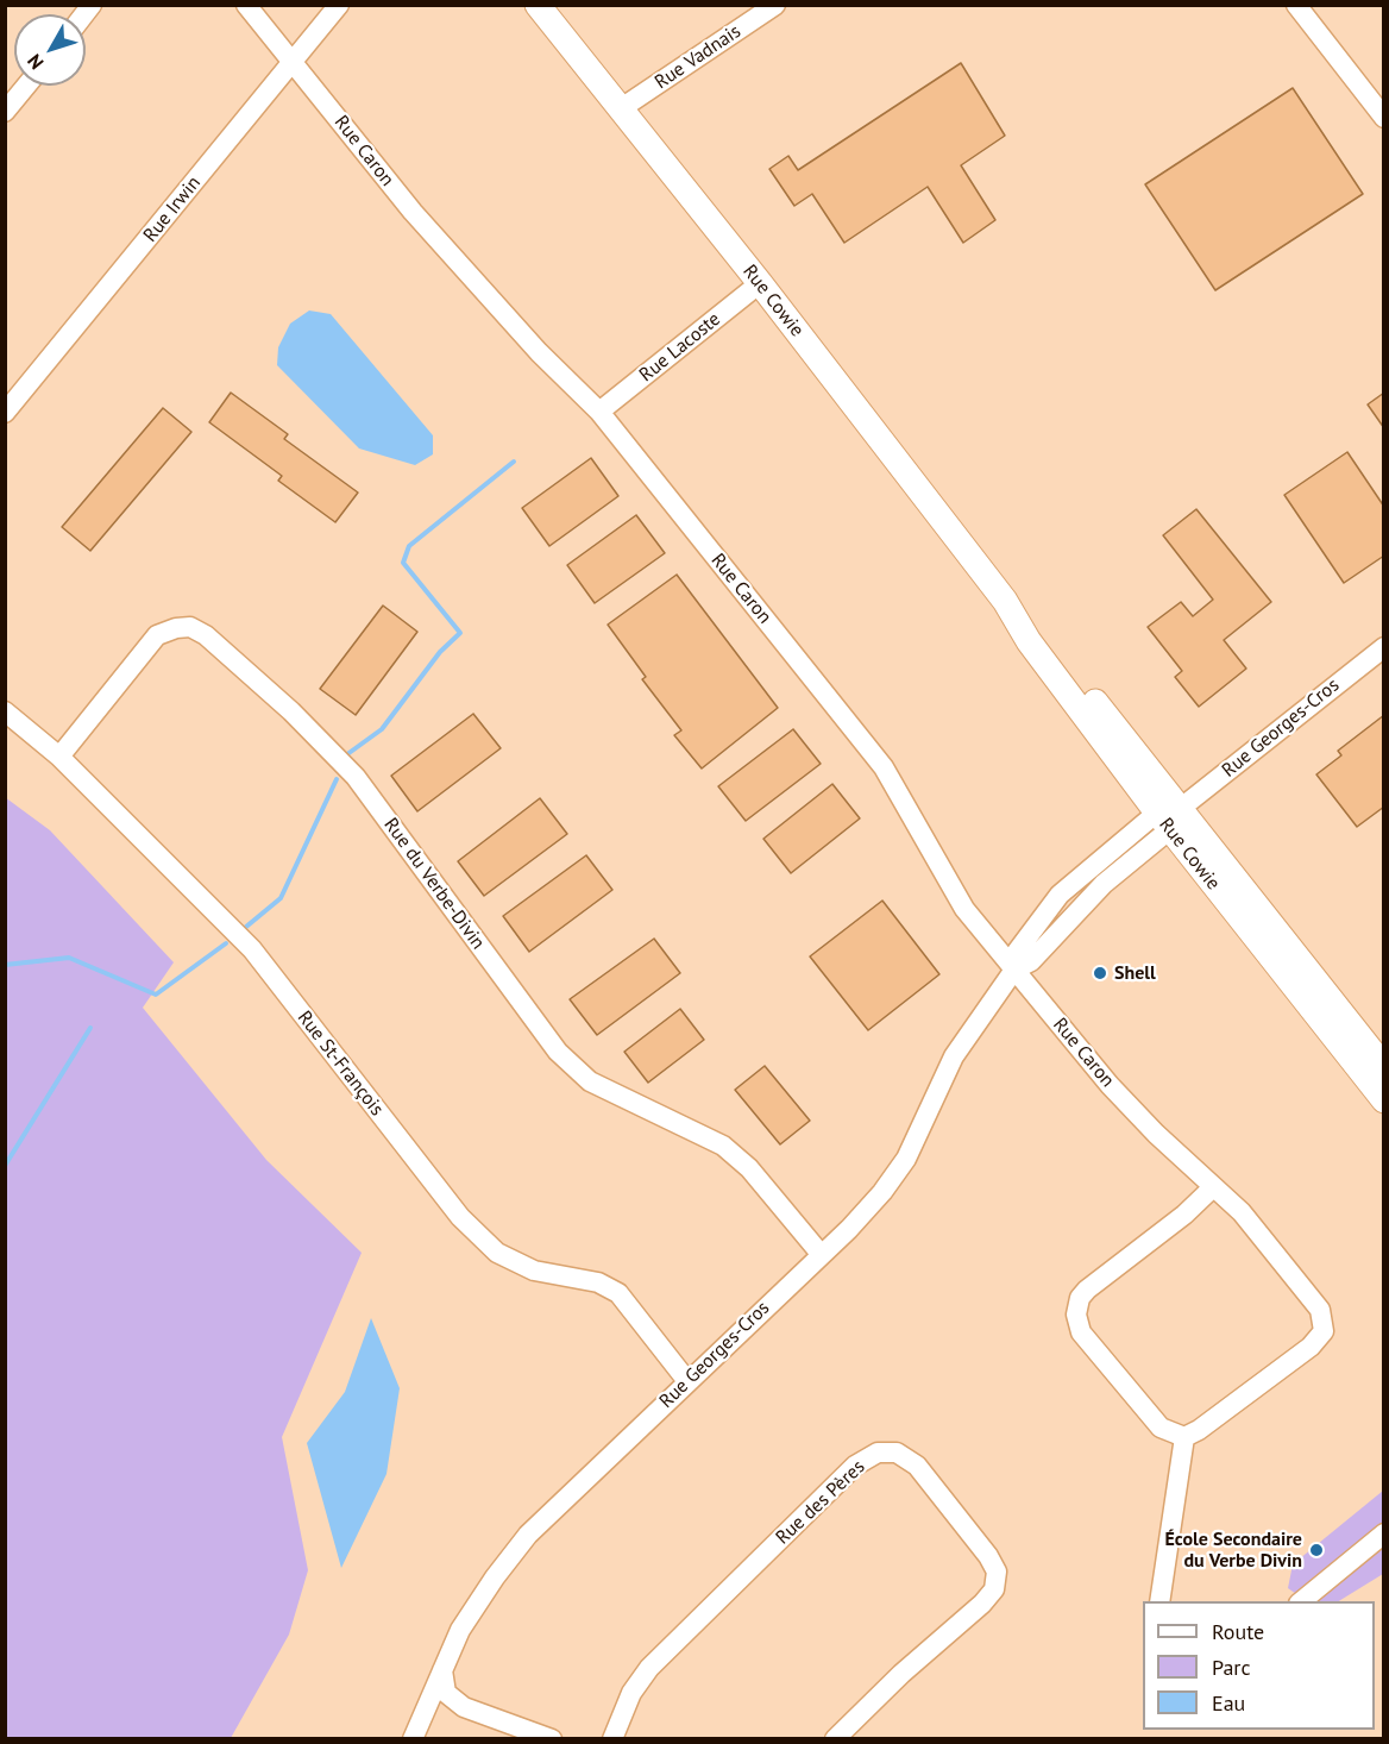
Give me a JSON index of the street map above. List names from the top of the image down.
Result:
{
  "streets": {
    "main road": ["Rue Cowie"],
    "street": [
      "Rue Vadnais",
      "Rue Caron",
      "Rue Irwin",
      "Rue Lacoste",
      "Rue Georges-Cros",
      "Rue du Verbe-Divin",
      "Rue St-François",
      "Rue des Pères"
    ]
  },
  "crossings": [
    ["Rue Vadnais", "Rue Cowie"],
    ["Rue Caron", "Rue Irwin"],
    ["Rue Caron", "Rue Lacoste"],
    ["Rue Caron", "Rue Georges-Cros"],
    ["Rue Cowie", "Rue Lacoste"],
    ["Rue Cowie", "Rue Georges-Cros"],
    ["Rue Georges-Cros", "Rue du Verbe-Divin"],
    ["Rue Georges-Cros", "Rue St-François"],
    ["Rue du Verbe-Divin", "Rue St-François"]
  ],
  "places": ["Shell", "École Secondaire du Verbe Divin"],
  "legend": ["Route", "Parc", "Eau"],
  "north": "bottom left"
}
